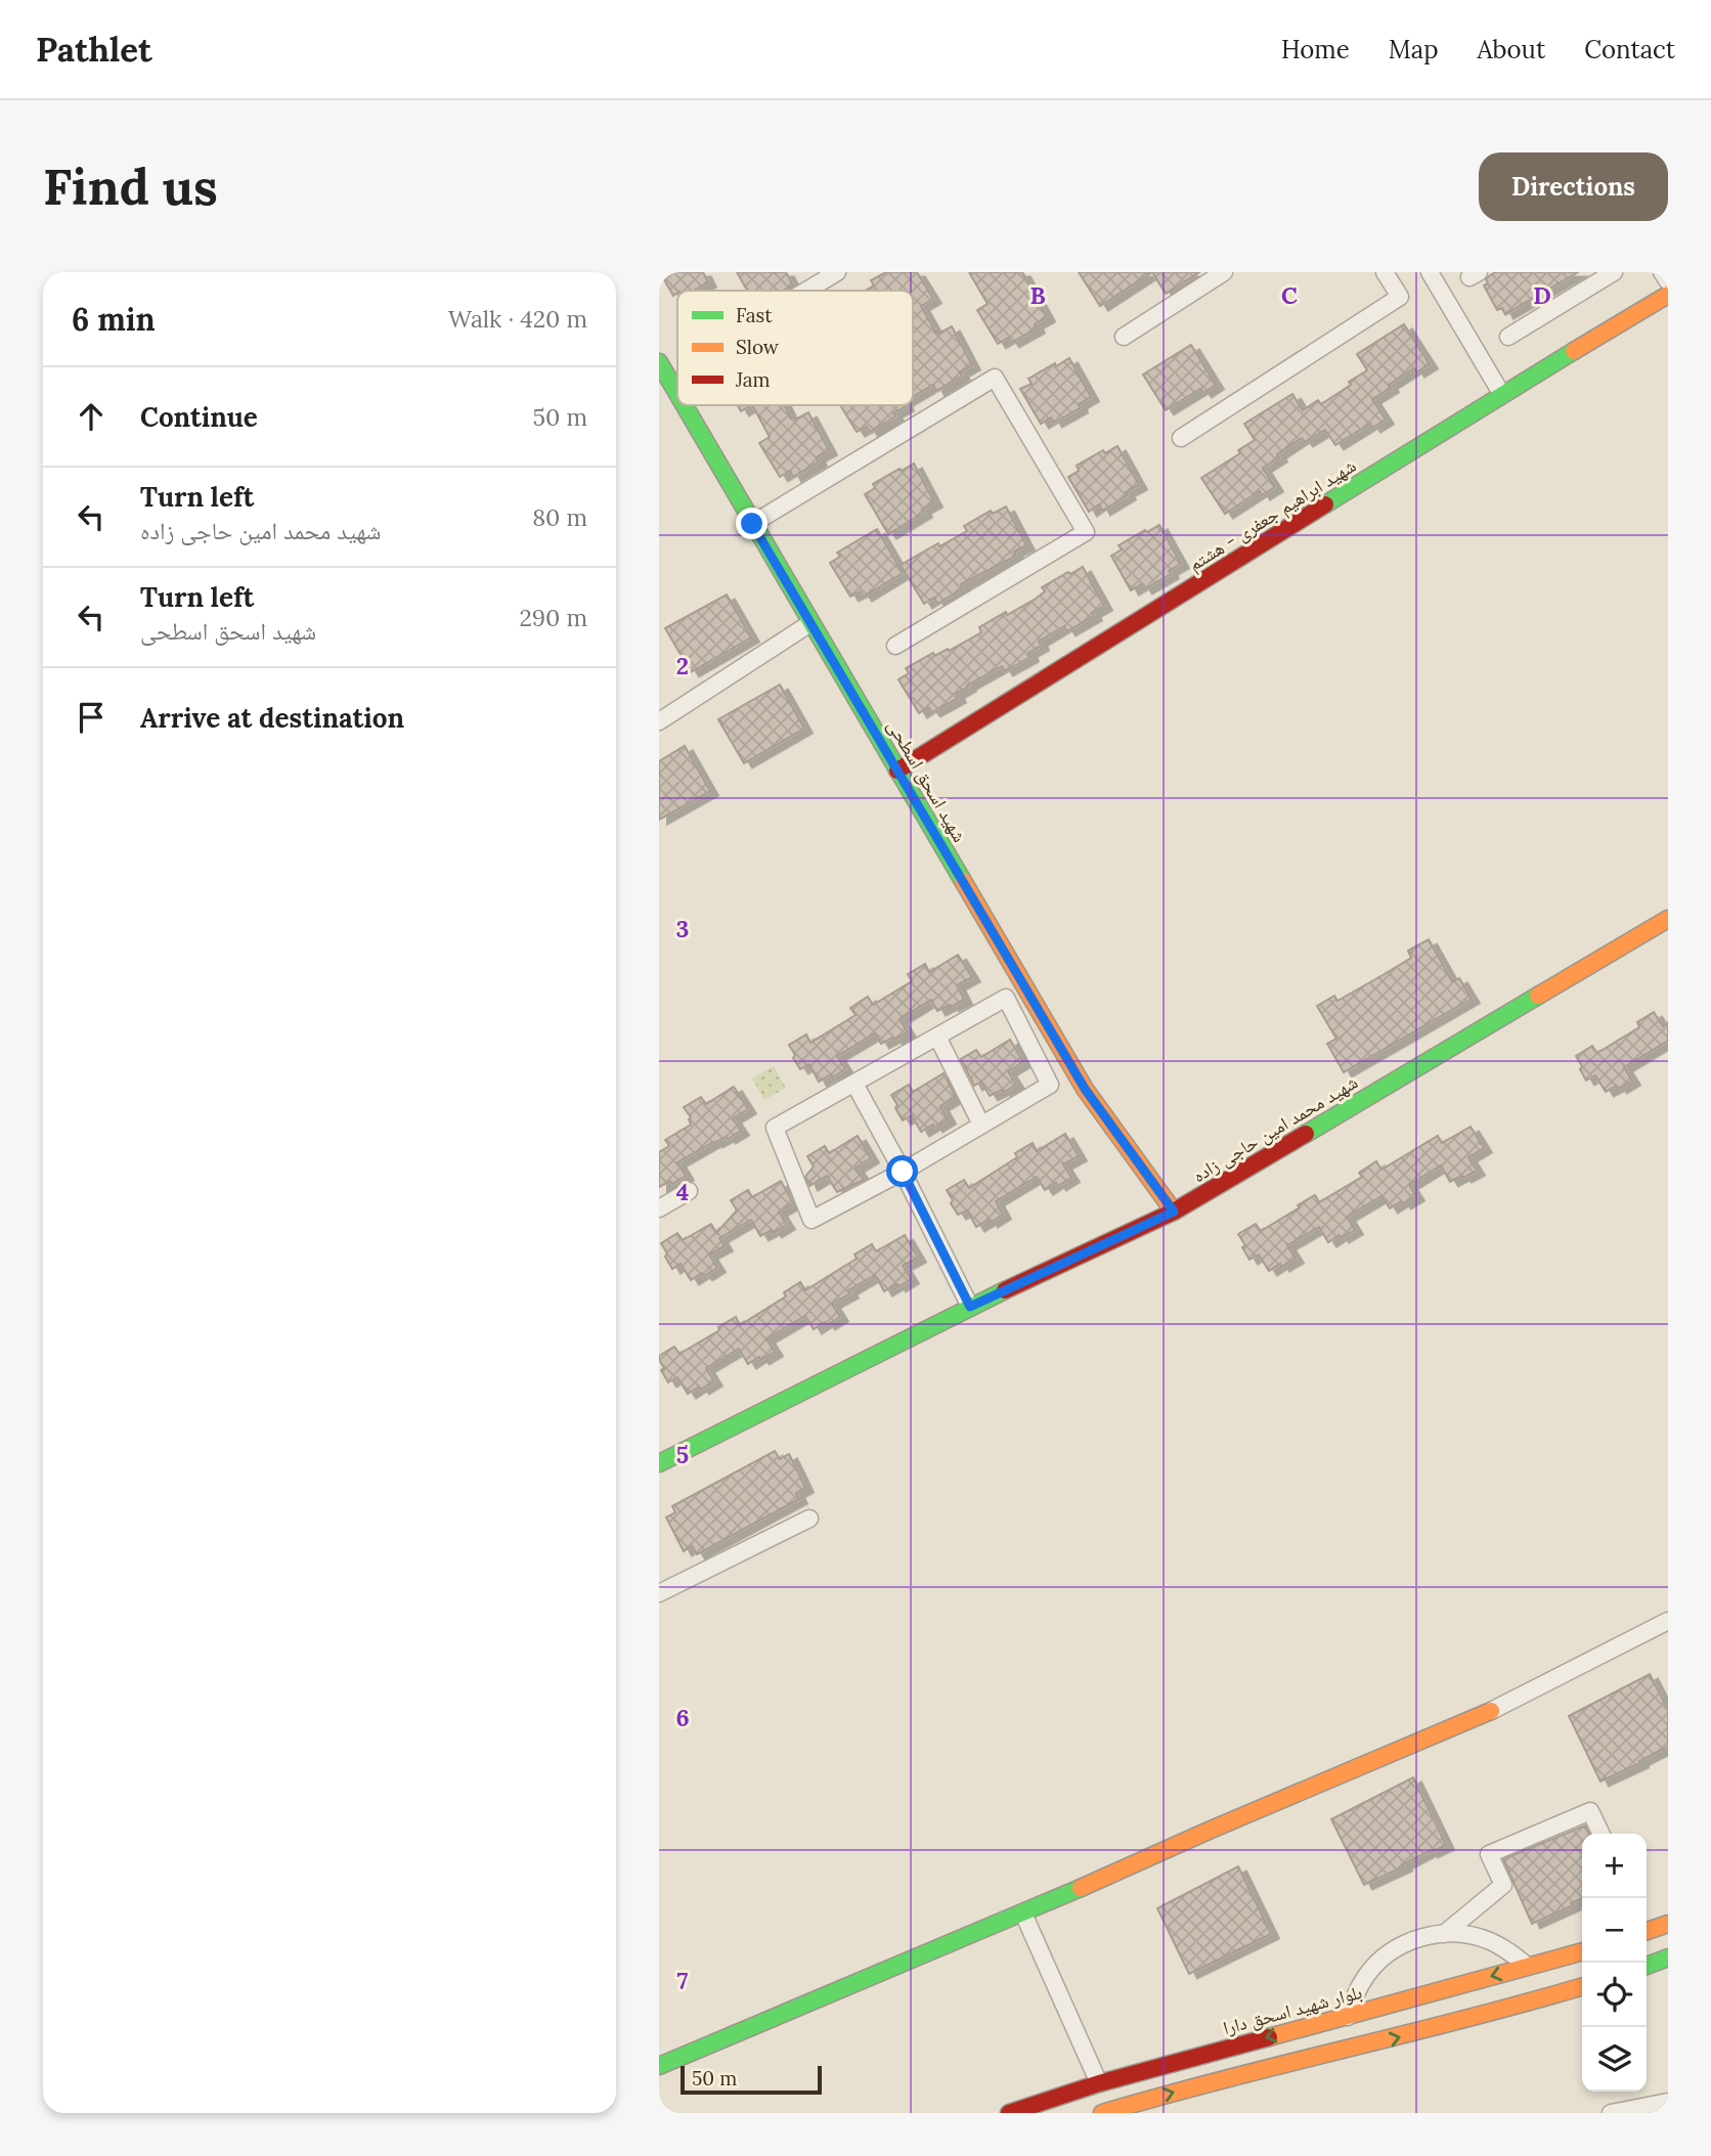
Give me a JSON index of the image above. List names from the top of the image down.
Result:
{
  "streets": {
    "street": [
      "شهید ابراهیم جعفری - هشتم",
      "شهید اسحق اسطحی",
      "شهید محمد امین حاجی زاده",
      "بلوار شهید اسحق دارا"
    ]
  },
  "crossings": [
    ["شهید ابراهیم جعفری - هشتم", "شهید اسحق اسطحی"],
    ["شهید اسحق اسطحی", "شهید محمد امین حاجی زاده"]
  ],
  "legend": ["Fast", "Slow", "Jam"],
  "scale_bar": "50 m",
  "page": {
    "header": "Pathlet",
    "nav": [
      "Home",
      "Map",
      "About",
      "Contact"
    ],
    "buttons": "Directions",
    "title": "Find us",
    "heading": ["6 min", "Walk · 420 m"],
    "list": [
      ["Continue", "50 m"],
      ["Turn left", "شهید محمد امین حاجی زاده", "80 m"],
      ["Turn left", "شهید اسحق اسطحی", "290 m"],
      "Arrive at destination"
    ],
    "map_buttons": ["+", "−"],
    "scale": "50 m"
  },
  "grid": {
    "columns": ["B", "C", "D"],
    "rows": [
      "2",
      "3",
      "4",
      "5",
      "6",
      "7"
    ]
  }
}
